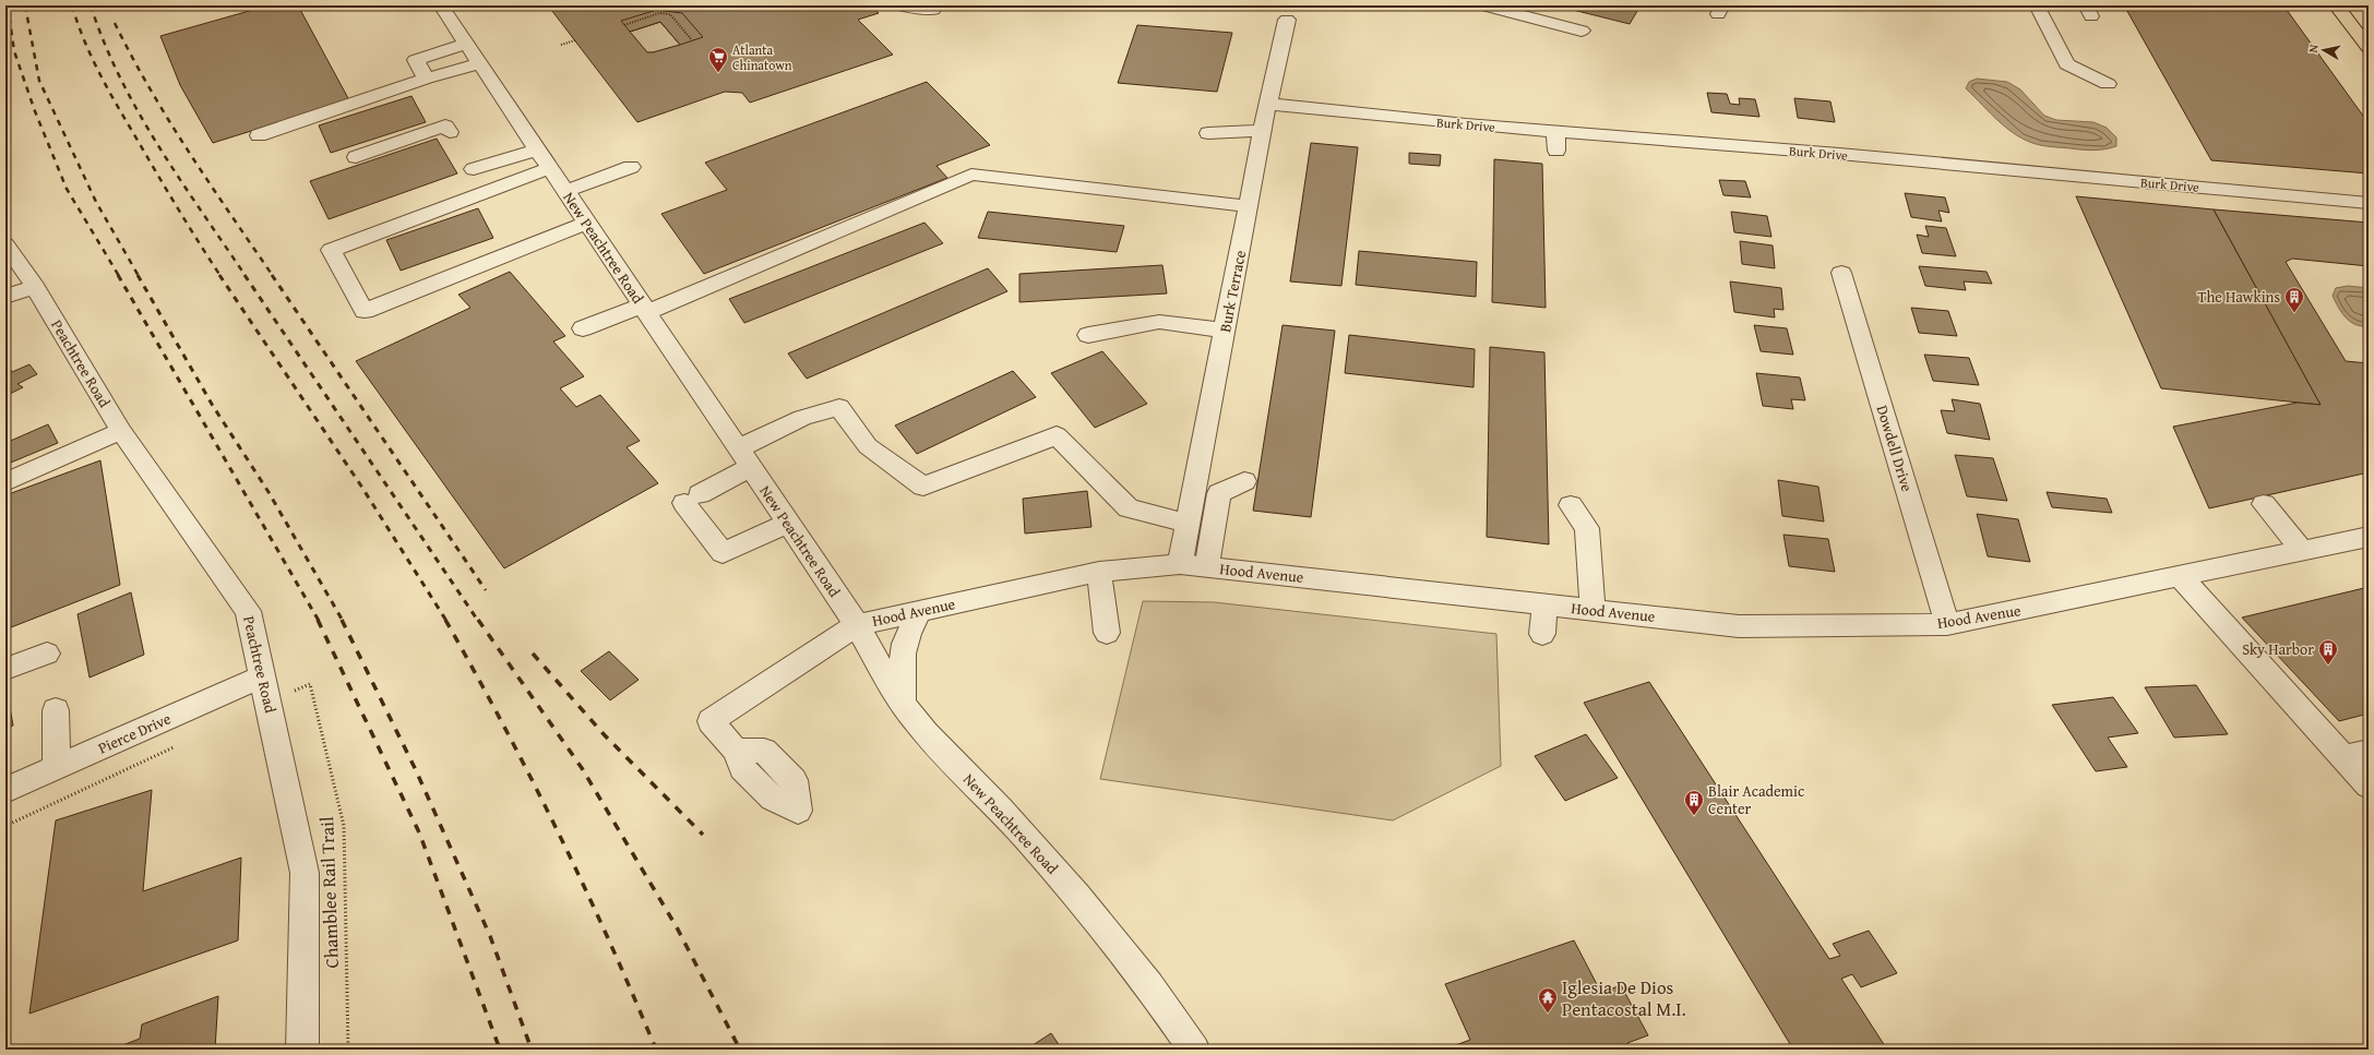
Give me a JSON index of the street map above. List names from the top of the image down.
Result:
{
  "streets": {
    "street": [
      "Burk Drive",
      "New Peachtree Road",
      "Burk Terrace",
      "Peachtree Road",
      "Dowdell Drive",
      "Hood Avenue",
      "Pierce Drive"
    ],
    "path": ["Chamblee Rail Trail"]
  },
  "crossings": [
    ["Burk Drive", "Burk Terrace"],
    ["New Peachtree Road", "Hood Avenue"],
    ["Burk Terrace", "Hood Avenue"],
    ["Peachtree Road", "Pierce Drive"],
    ["Dowdell Drive", "Hood Avenue"]
  ],
  "places": {
    "supermarket": ["Atlanta Chinatown"],
    "building": ["The Hawkins", "Sky Harbor", "Blair Academic Center"],
    "temple": ["Iglesia De Dios Pentacostal M.I."]
  },
  "north": "left"
}
